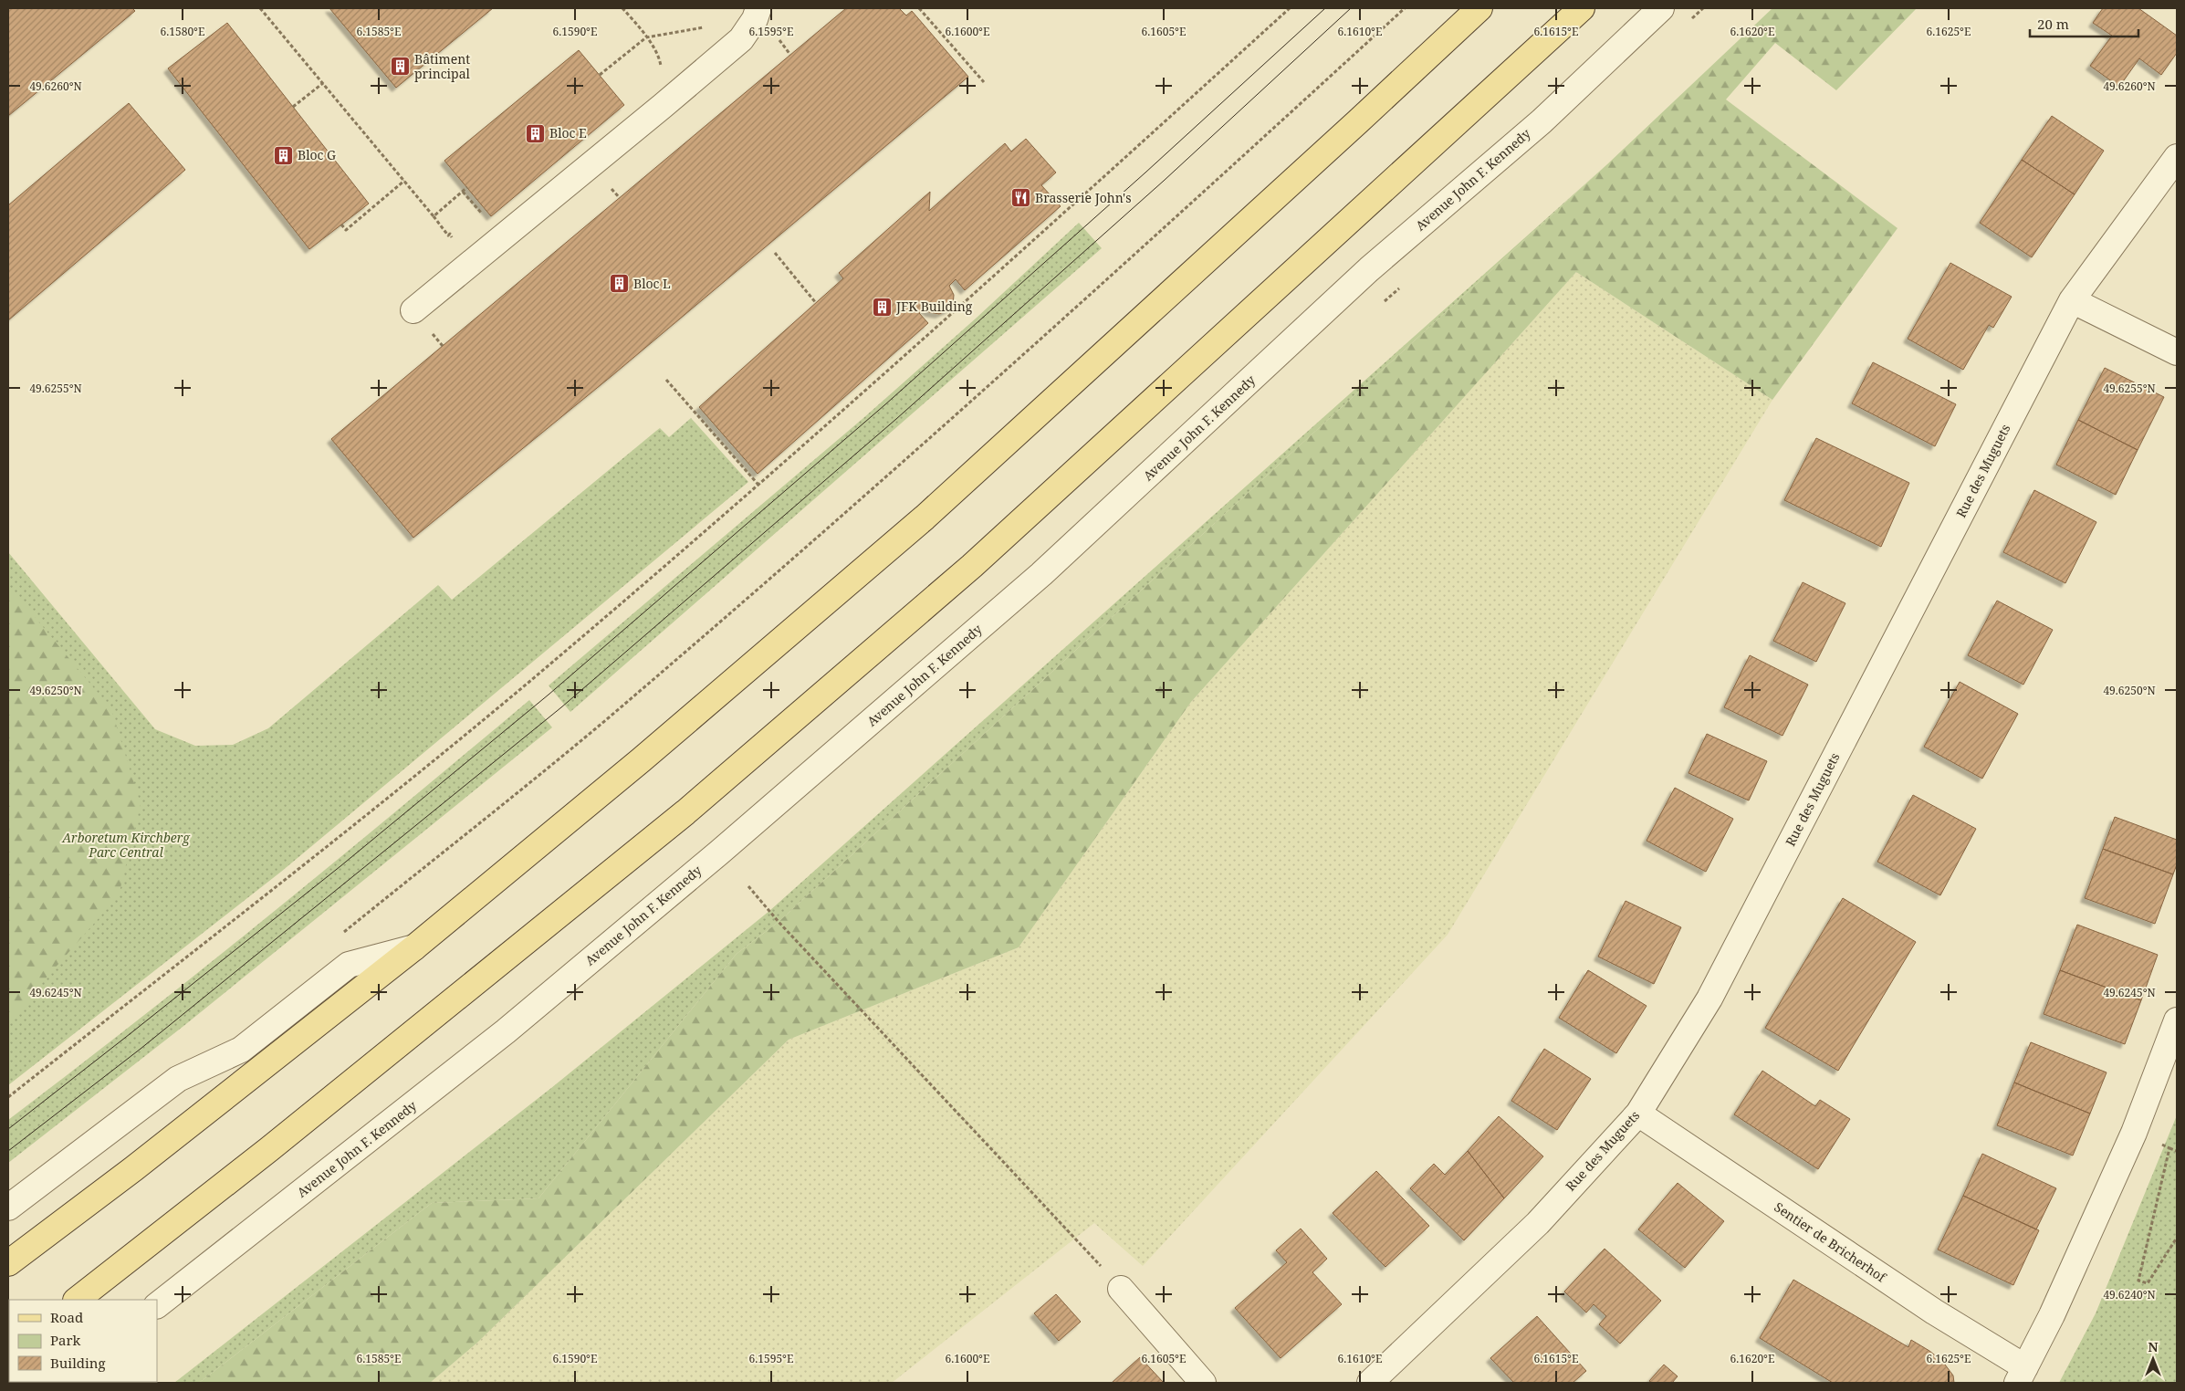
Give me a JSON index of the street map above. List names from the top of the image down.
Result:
{
  "streets": {
    "street": ["Avenue John F. Kennedy", "Rue des Muguets", "Sentier de Bricherhof"]
  },
  "crossings": [
    ["Rue des Muguets", "Sentier de Bricherhof"]
  ],
  "parks": ["Arboretum Kirchberg Parc Central"],
  "places": {
    "building": [
      "Bâtiment principal",
      "Bloc E",
      "Bloc G",
      "Bloc L",
      "JFK Building"
    ],
    "restaurant": ["Brasserie John's"]
  },
  "legend": ["Road", "Park", "Building"],
  "scale_bar": "20 m",
  "north": "top",
  "coordinates": [
    "6.1580°E",
    "6.1585°E",
    "6.1590°E",
    "6.1595°E",
    "6.1600°E",
    "6.1605°E",
    "6.1610°E",
    "6.1615°E",
    "6.1620°E",
    "6.1625°E",
    "49.6260°N",
    "49.6255°N",
    "49.6250°N",
    "49.6245°N",
    "49.6240°N"
  ]
}
